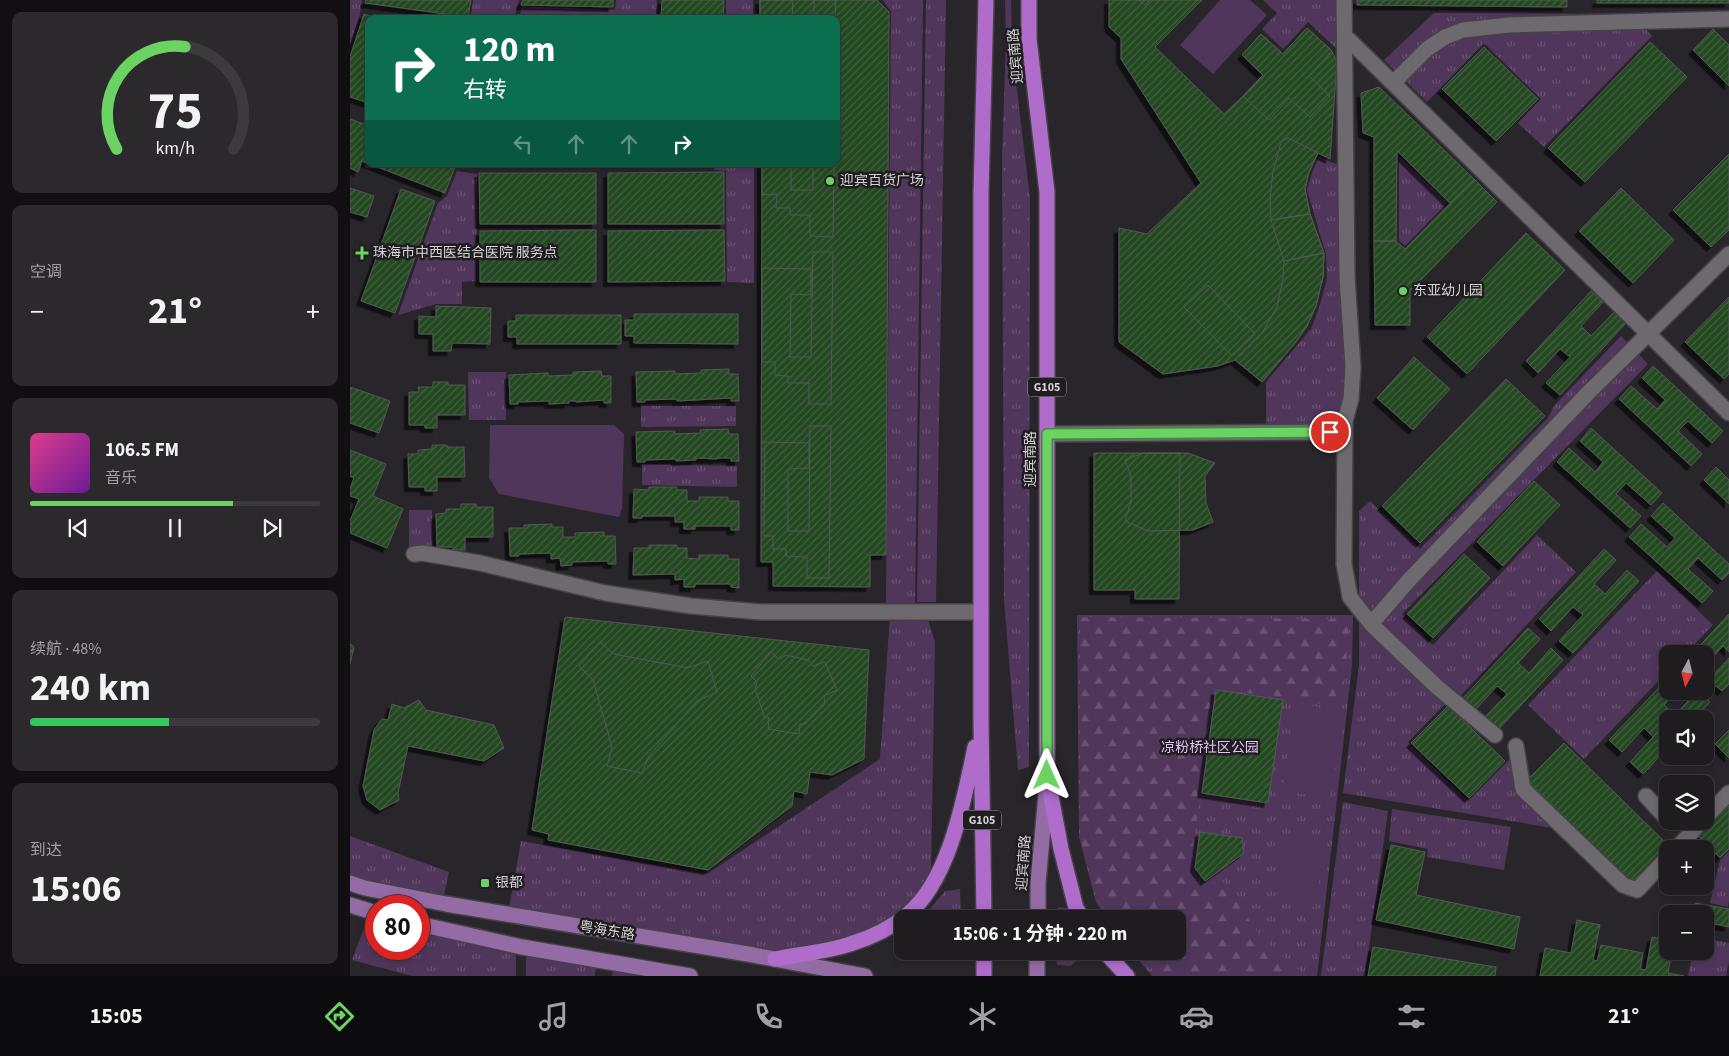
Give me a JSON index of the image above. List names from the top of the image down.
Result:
{
  "streets": {
    "highway": ["迎宾南路", "G105"],
    "main road": ["粤海东路"]
  },
  "parks": ["凉粉桥社区公园"],
  "places": {
    "other": ["迎宾百货广场", "东亚幼儿园"],
    "health": ["珠海市中西医结合医院 服务点"],
    "transit": ["银都"]
  },
  "north": "bottom",
  "page": {
    "turn": ["120 m", "右转"],
    "tile": [
      "空调",
      ["续航 · 48%", "240 km"],
      ["到达", "15:06"]
    ],
    "heat": ["−", "21°", "+"],
    "song": ["106.5 FM", "音乐"],
    "map_buttons": ["+", "−"],
    "limit": "80",
    "trip": "15:06 · 1 分钟 · 220 m",
    "tabs": ["15:05", "21°"],
    "gauge": ["75", "km/h"]
  }
}
